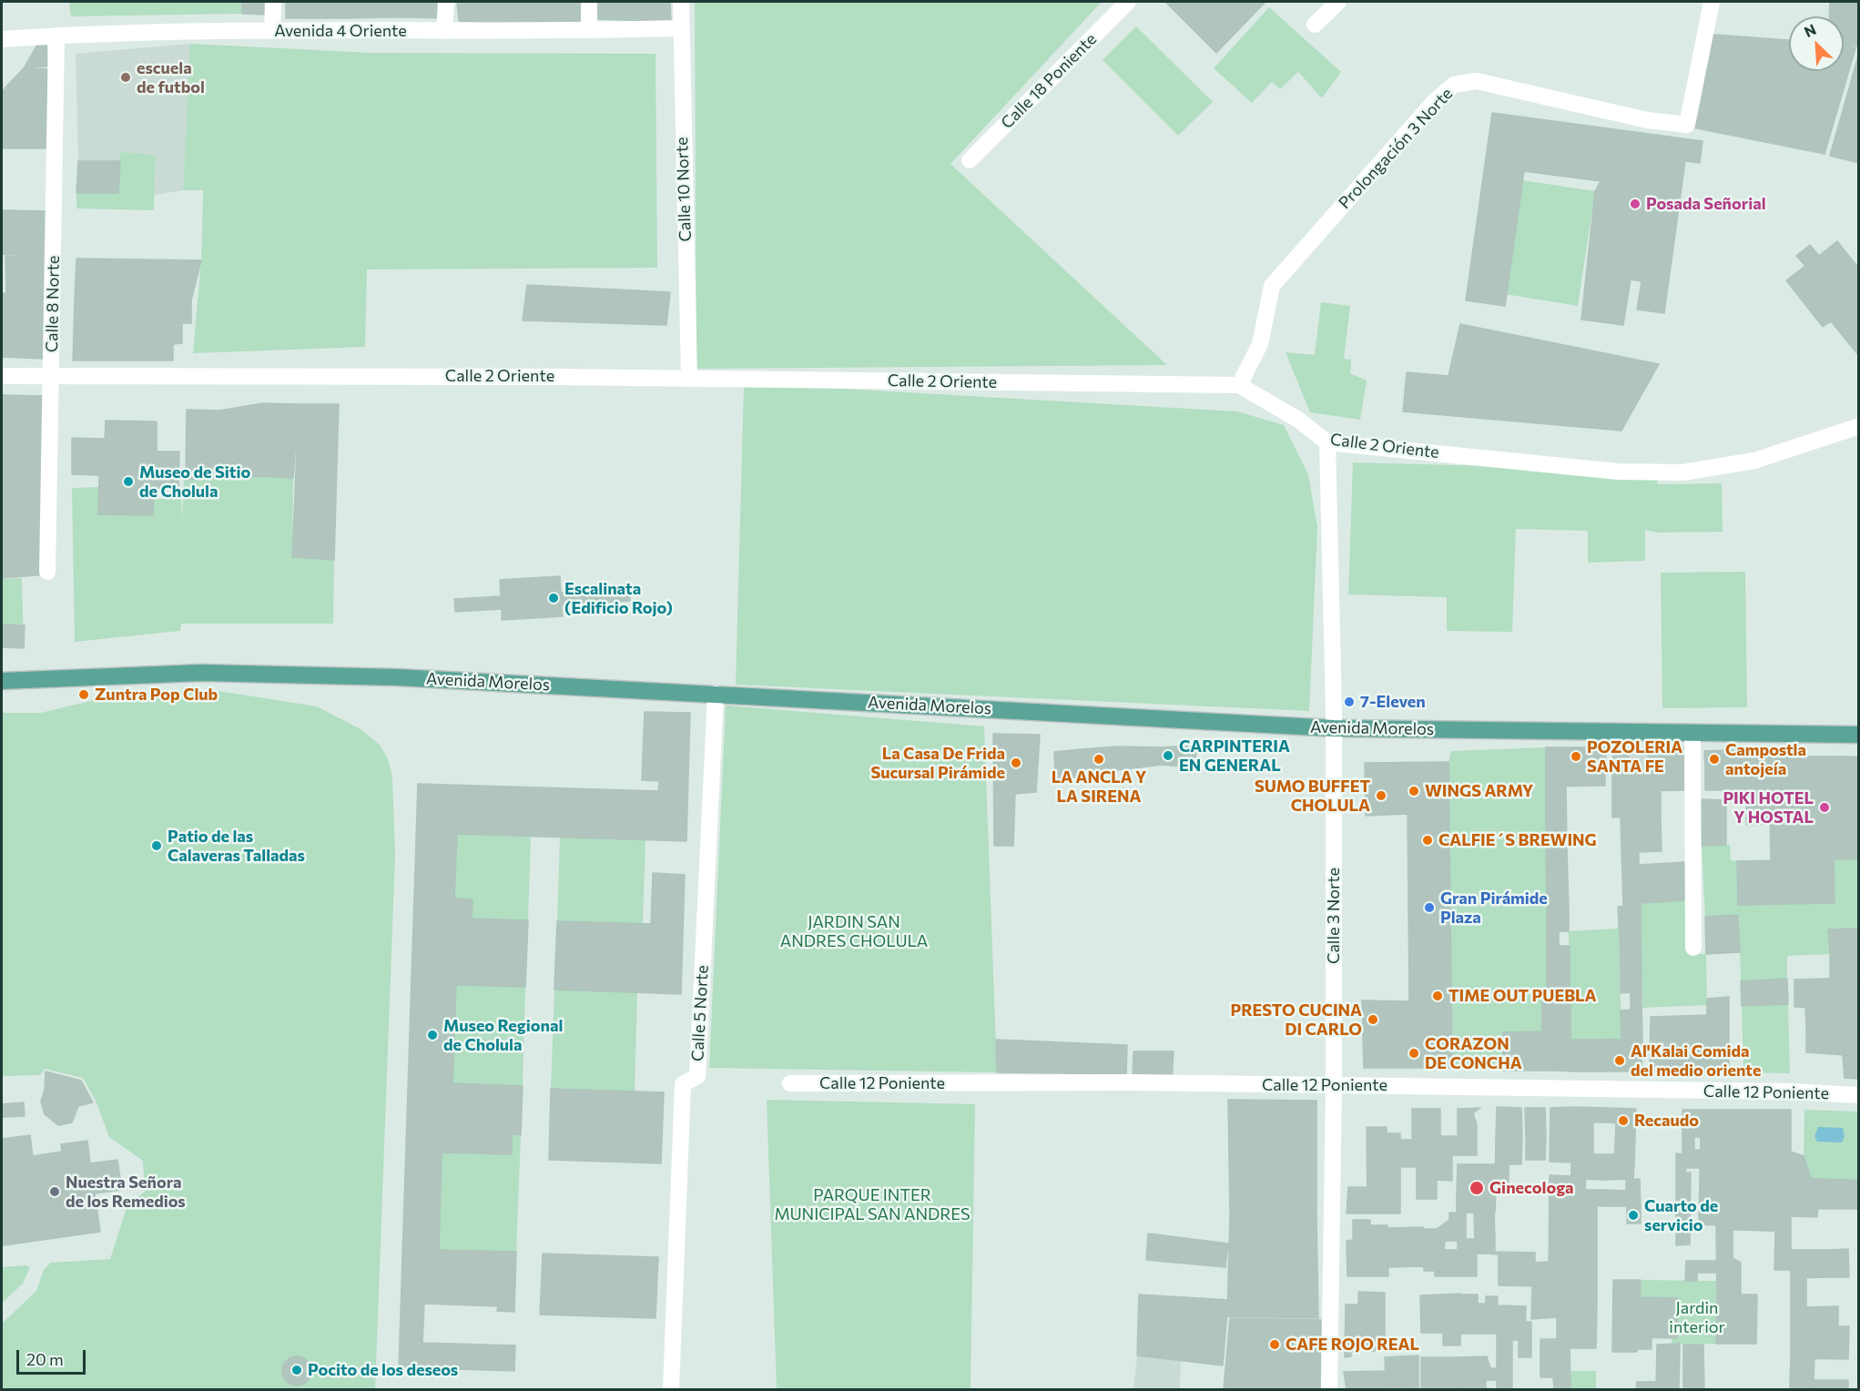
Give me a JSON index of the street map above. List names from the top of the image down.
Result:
{
  "streets": {
    "main road": ["Avenida Morelos"],
    "street": [
      "Avenida 4 Oriente",
      "Calle 18 Poniente",
      "Prolongación 3 Norte",
      "Calle 10 Norte",
      "Calle 8 Norte",
      "Calle 2 Oriente",
      "Calle 3 Norte",
      "Calle 5 Norte",
      "Calle 12 Poniente"
    ]
  },
  "crossings": [
    ["Avenida 4 Oriente", "Calle 10 Norte"],
    ["Avenida 4 Oriente", "Calle 8 Norte"],
    ["Prolongación 3 Norte", "Calle 2 Oriente"],
    ["Calle 10 Norte", "Calle 2 Oriente"],
    ["Calle 8 Norte", "Calle 2 Oriente"],
    ["Calle 2 Oriente", "Calle 3 Norte"],
    ["Avenida Morelos", "Calle 3 Norte"],
    ["Avenida Morelos", "Calle 5 Norte"],
    ["Calle 3 Norte", "Calle 12 Poniente"]
  ],
  "parks": ["JARDIN SAN ANDRES CHOLULA", "PARQUE INTER MUNICIPAL SAN ANDRES", "Jardin interior"],
  "places": [
    "escuela de futbol",
    "Posada Señorial",
    "Museo de Sitio de Cholula",
    "Escalinata (Edificio Rojo)",
    "Zuntra Pop Club",
    "7-Eleven",
    "CARPINTERIA EN GENERAL",
    "POZOLERIA SANTA FE",
    "LA ANCLA Y LA SIRENA",
    "Campostla antojeía",
    "La Casa De Frida Sucursal Pirámide",
    "WINGS ARMY",
    "SUMO BUFFET CHOLULA",
    "PIKI HOTEL Y HOSTAL",
    "CALFIE´S BREWING",
    "Patio de las Calaveras Talladas",
    "Gran Pirámide Plaza",
    "TIME OUT PUEBLA",
    "PRESTO CUCINA DI CARLO",
    "Museo Regional de Cholula",
    "CORAZON DE CONCHA",
    "Al'Kalai Comida del medio oriente",
    "Recaudo",
    "Ginecologa",
    "Nuestra Señora de los Remedios",
    "Cuarto de servicio",
    "CAFE ROJO REAL",
    "Pocito de los deseos"
  ],
  "scale_bar": "20 m",
  "north": "top left"
}
